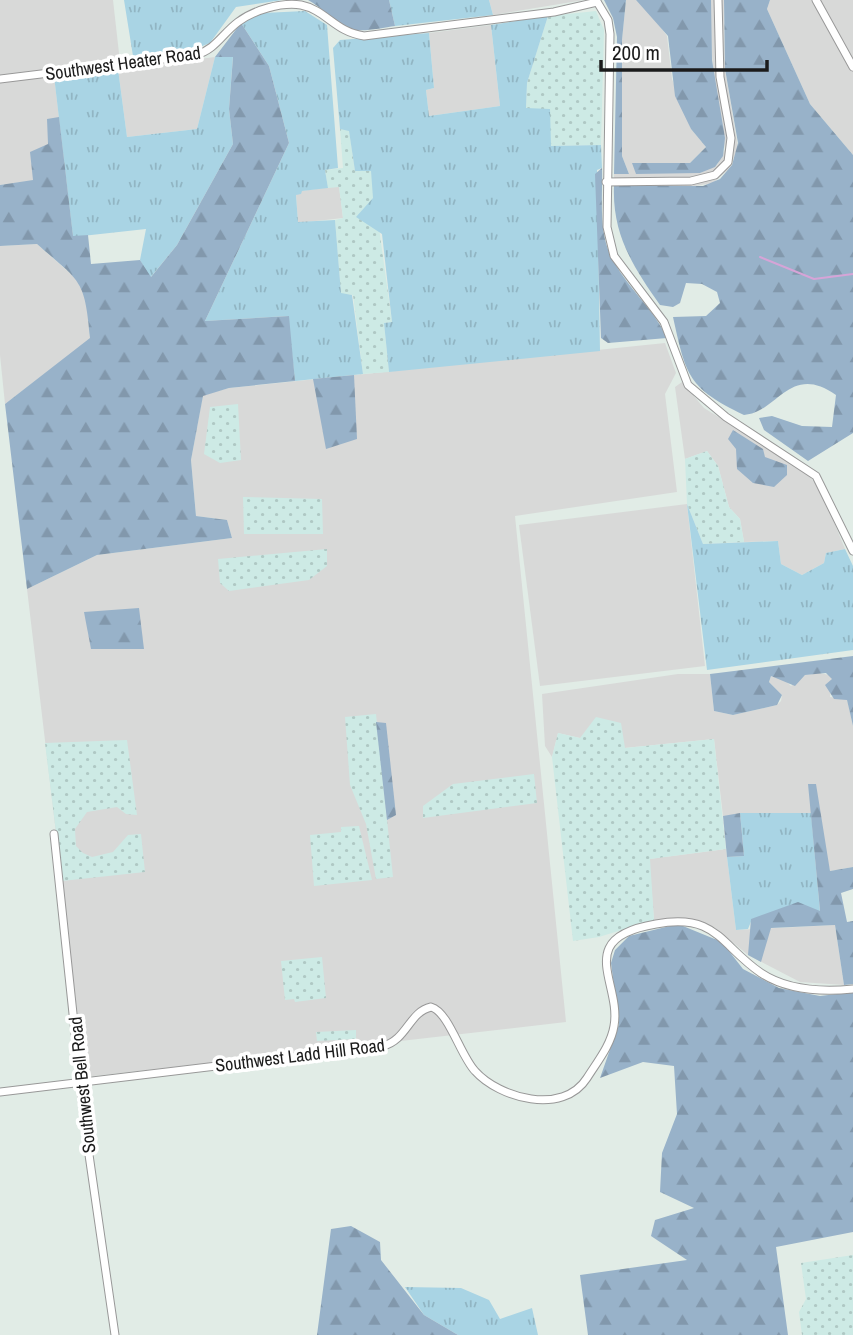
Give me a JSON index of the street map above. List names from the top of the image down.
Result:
{
  "streets": {
    "street": ["Southwest Heater Road", "Southwest Ladd Hill Road", "Southwest Bell Road"]
  },
  "crossings": [
    ["Southwest Ladd Hill Road", "Southwest Bell Road"]
  ],
  "scale_bar": "200 m"
}
